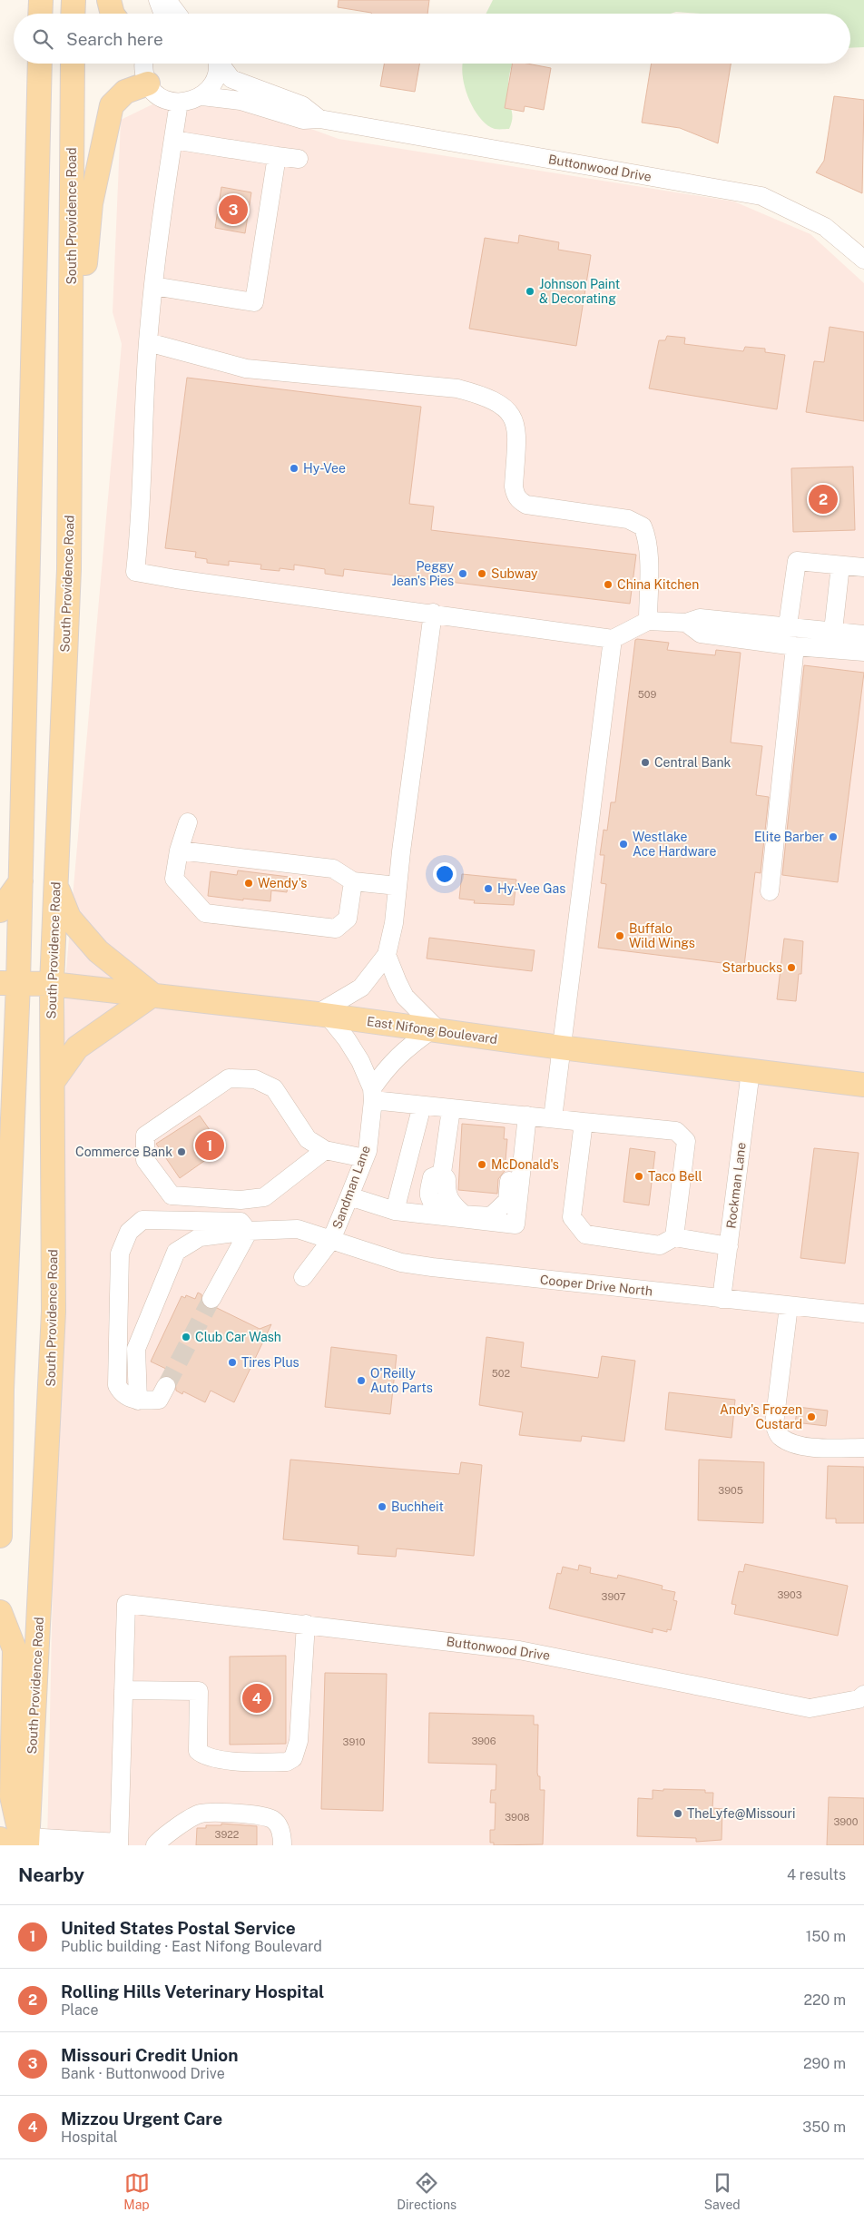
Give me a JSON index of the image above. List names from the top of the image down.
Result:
{
  "streets": {
    "main road": ["South Providence Road", "East Nifong Boulevard"],
    "street": [
      "Buttonwood Drive",
      "Rockman Lane",
      "Sandman Lane",
      "Cooper Drive North"
    ]
  },
  "crossings": [
    ["South Providence Road", "East Nifong Boulevard"],
    ["East Nifong Boulevard", "Rockman Lane"],
    ["East Nifong Boulevard", "Sandman Lane"],
    ["Rockman Lane", "Cooper Drive North"],
    ["Sandman Lane", "Cooper Drive North"]
  ],
  "places": [
    "Johnson Paint & Decorating",
    "Hy-Vee",
    "Peggy Jean's Pies",
    "Subway",
    "China Kitchen",
    "Central Bank",
    "Elite Barber",
    "Westlake Ace Hardware",
    "Wendy's",
    "Hy-Vee Gas",
    "Buffalo Wild Wings",
    "Starbucks",
    "Commerce Bank",
    "McDonald's",
    "Taco Bell",
    "Club Car Wash",
    "Tires Plus",
    "O'Reilly Auto Parts",
    "Andy's Frozen Custard",
    "Buchheit",
    "TheLyfe@Missouri"
  ],
  "house_numbers": [
    "509",
    "502",
    "3905",
    "3903",
    "3907",
    "3906",
    "3910",
    "3908",
    "3900",
    "3922"
  ],
  "page": {
    "search": "Search here",
    "pins": [
      "3",
      "2",
      "1",
      "4"
    ],
    "heading": ["Nearby", "4 results"],
    "list": [
      {
        "mark": "1",
        "name": "United States Postal Service",
        "note": "Public building · East Nifong Boulevard",
        "value": "150 m"
      },
      {
        "mark": "2",
        "name": "Rolling Hills Veterinary Hospital",
        "note": "Place",
        "value": "220 m"
      },
      {
        "mark": "3",
        "name": "Missouri Credit Union",
        "note": "Bank · Buttonwood Drive",
        "value": "290 m"
      },
      {
        "mark": "4",
        "name": "Mizzou Urgent Care",
        "note": "Hospital",
        "value": "350 m"
      }
    ],
    "nav": ["Map", "Directions", "Saved"]
  }
}
